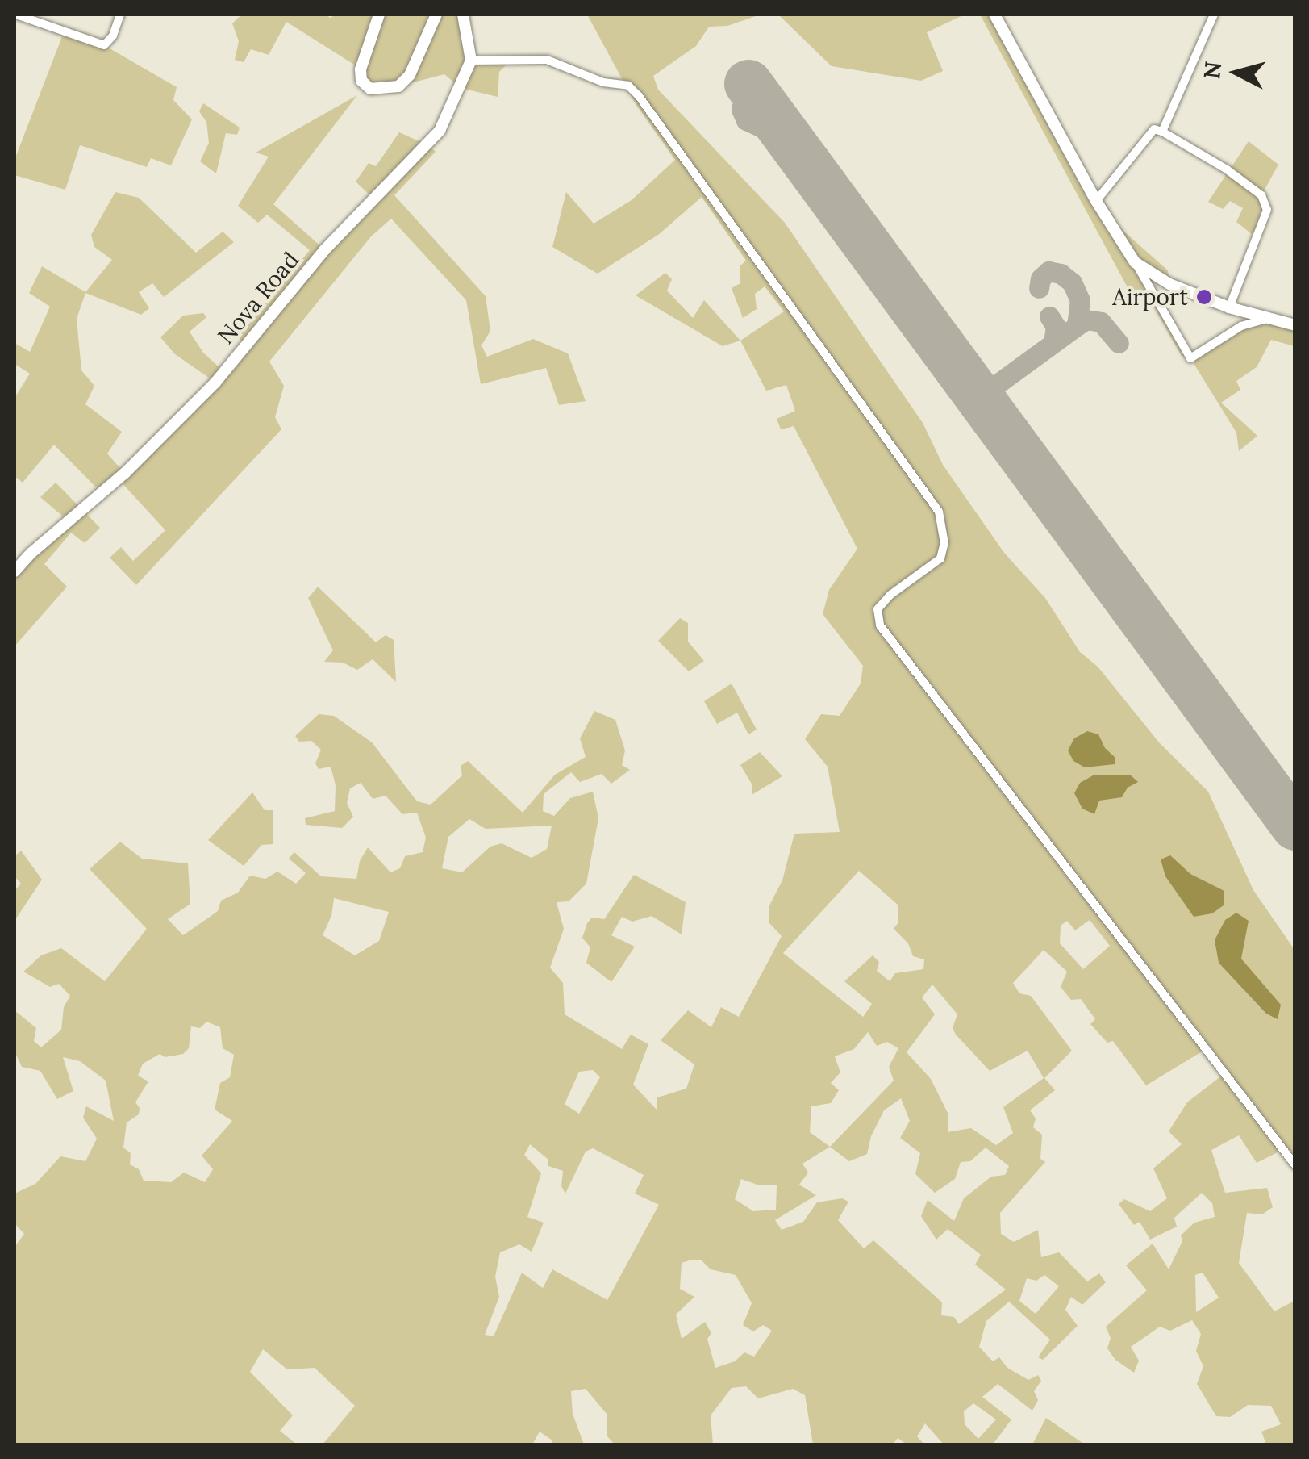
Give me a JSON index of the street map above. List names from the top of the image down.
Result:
{
  "streets": {
    "street": ["Nova Road"]
  },
  "places": ["Airport"],
  "north": "left"
}
